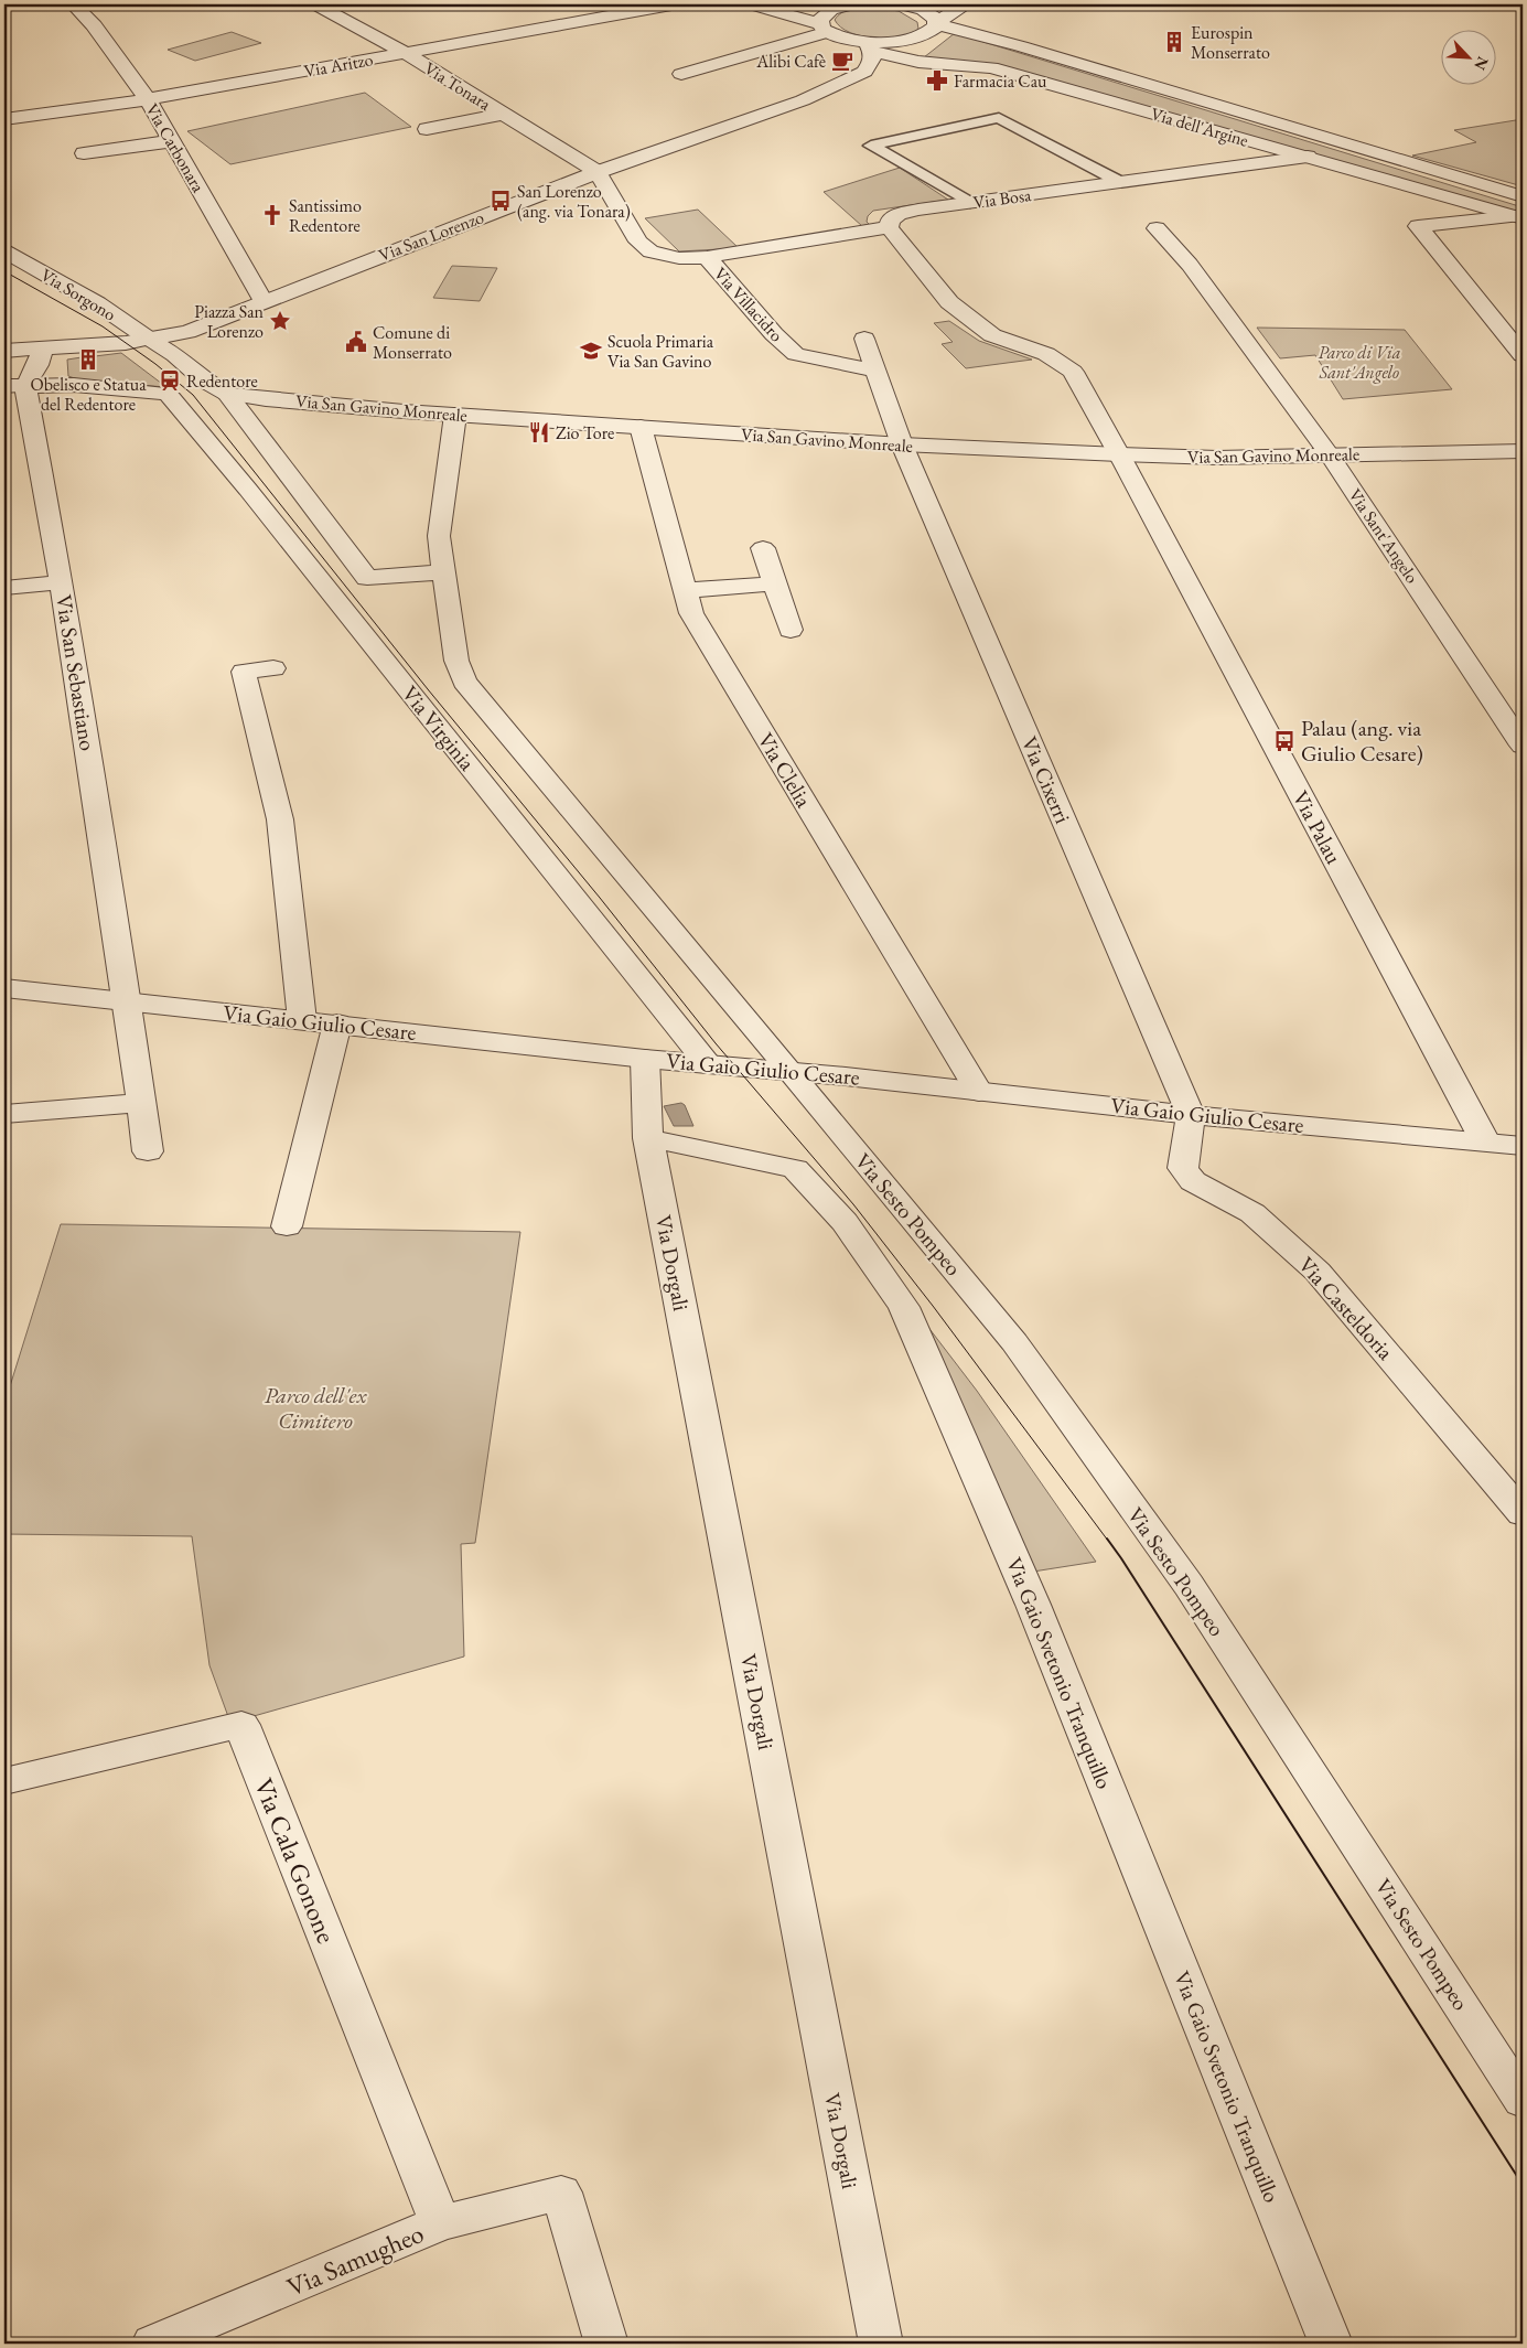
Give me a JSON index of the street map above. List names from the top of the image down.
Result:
{
  "streets": {
    "street": [
      "Via Aritzo",
      "Via Tonara",
      "Via dell'Argine",
      "Via Carbonara",
      "Via Bosa",
      "Via San Lorenzo",
      "Via Sorgono",
      "Via Villacidro",
      "Via San Gavino Monreale",
      "Via Sant'Angelo",
      "Via San Sebastiano",
      "Via Virginia",
      "Via Clelia",
      "Via Cixerri",
      "Via Palau",
      "Via Gaio Giulio Cesare",
      "Via Sesto Pompeo",
      "Via Dorgali",
      "Via Casteldoria",
      "Via Gaio Svetonio Tranquillo",
      "Via Cala Gonone",
      "Via Samugheo"
    ]
  },
  "crossings": [
    ["Via Aritzo", "Via Tonara"],
    ["Via Aritzo", "Via Carbonara"],
    ["Via Tonara", "Via San Lorenzo"],
    ["Via Tonara", "Via Villacidro"],
    ["Via dell'Argine", "Via Bosa"],
    ["Via dell'Argine", "Via San Lorenzo"],
    ["Via Carbonara", "Via San Lorenzo"],
    ["Via Bosa", "Via Villacidro"],
    ["Via Bosa", "Via Palau"],
    ["Via San Lorenzo", "Via Sorgono"],
    ["Via San Lorenzo", "Via Villacidro"],
    ["Via San Lorenzo", "Via San Gavino Monreale"],
    ["Via Sorgono", "Via San Gavino Monreale"],
    ["Via San Gavino Monreale", "Via Sant'Angelo"],
    ["Via San Gavino Monreale", "Via Clelia"],
    ["Via San Gavino Monreale", "Via Cixerri"],
    ["Via San Gavino Monreale", "Via Palau"],
    ["Via San Sebastiano", "Via Virginia"],
    ["Via San Sebastiano", "Via Gaio Giulio Cesare"],
    ["Via Virginia", "Via Gaio Giulio Cesare"],
    ["Via Clelia", "Via Gaio Giulio Cesare"],
    ["Via Cixerri", "Via Gaio Giulio Cesare"],
    ["Via Cixerri", "Via Casteldoria"],
    ["Via Palau", "Via Gaio Giulio Cesare"],
    ["Via Gaio Giulio Cesare", "Via Sesto Pompeo"],
    ["Via Gaio Giulio Cesare", "Via Dorgali"],
    ["Via Gaio Giulio Cesare", "Via Casteldoria"],
    ["Via Dorgali", "Via Gaio Svetonio Tranquillo"],
    ["Via Cala Gonone", "Via Samugheo"]
  ],
  "parks": ["Parco di Via Sant'Angelo", "Parco dell'ex Cimitero"],
  "places": {
    "building": ["Eurospin Monserrato", "Obelisco e Statua del Redentore"],
    "cafe": ["Alibi Cafè"],
    "pharmacy": ["Farmacia Cau"],
    "bus stop": ["San Lorenzo (ang. via Tonara)", "Palau (ang. via Giulio Cesare)"],
    "church": ["Santissimo Redentore"],
    "place": ["Piazza San Lorenzo"],
    "public building": ["Comune di Monserrato"],
    "school or university": ["Scuola Primaria Via San Gavino"],
    "station": ["Redentore"],
    "restaurant": ["Zio Tore"]
  },
  "north": "bottom right"
}
